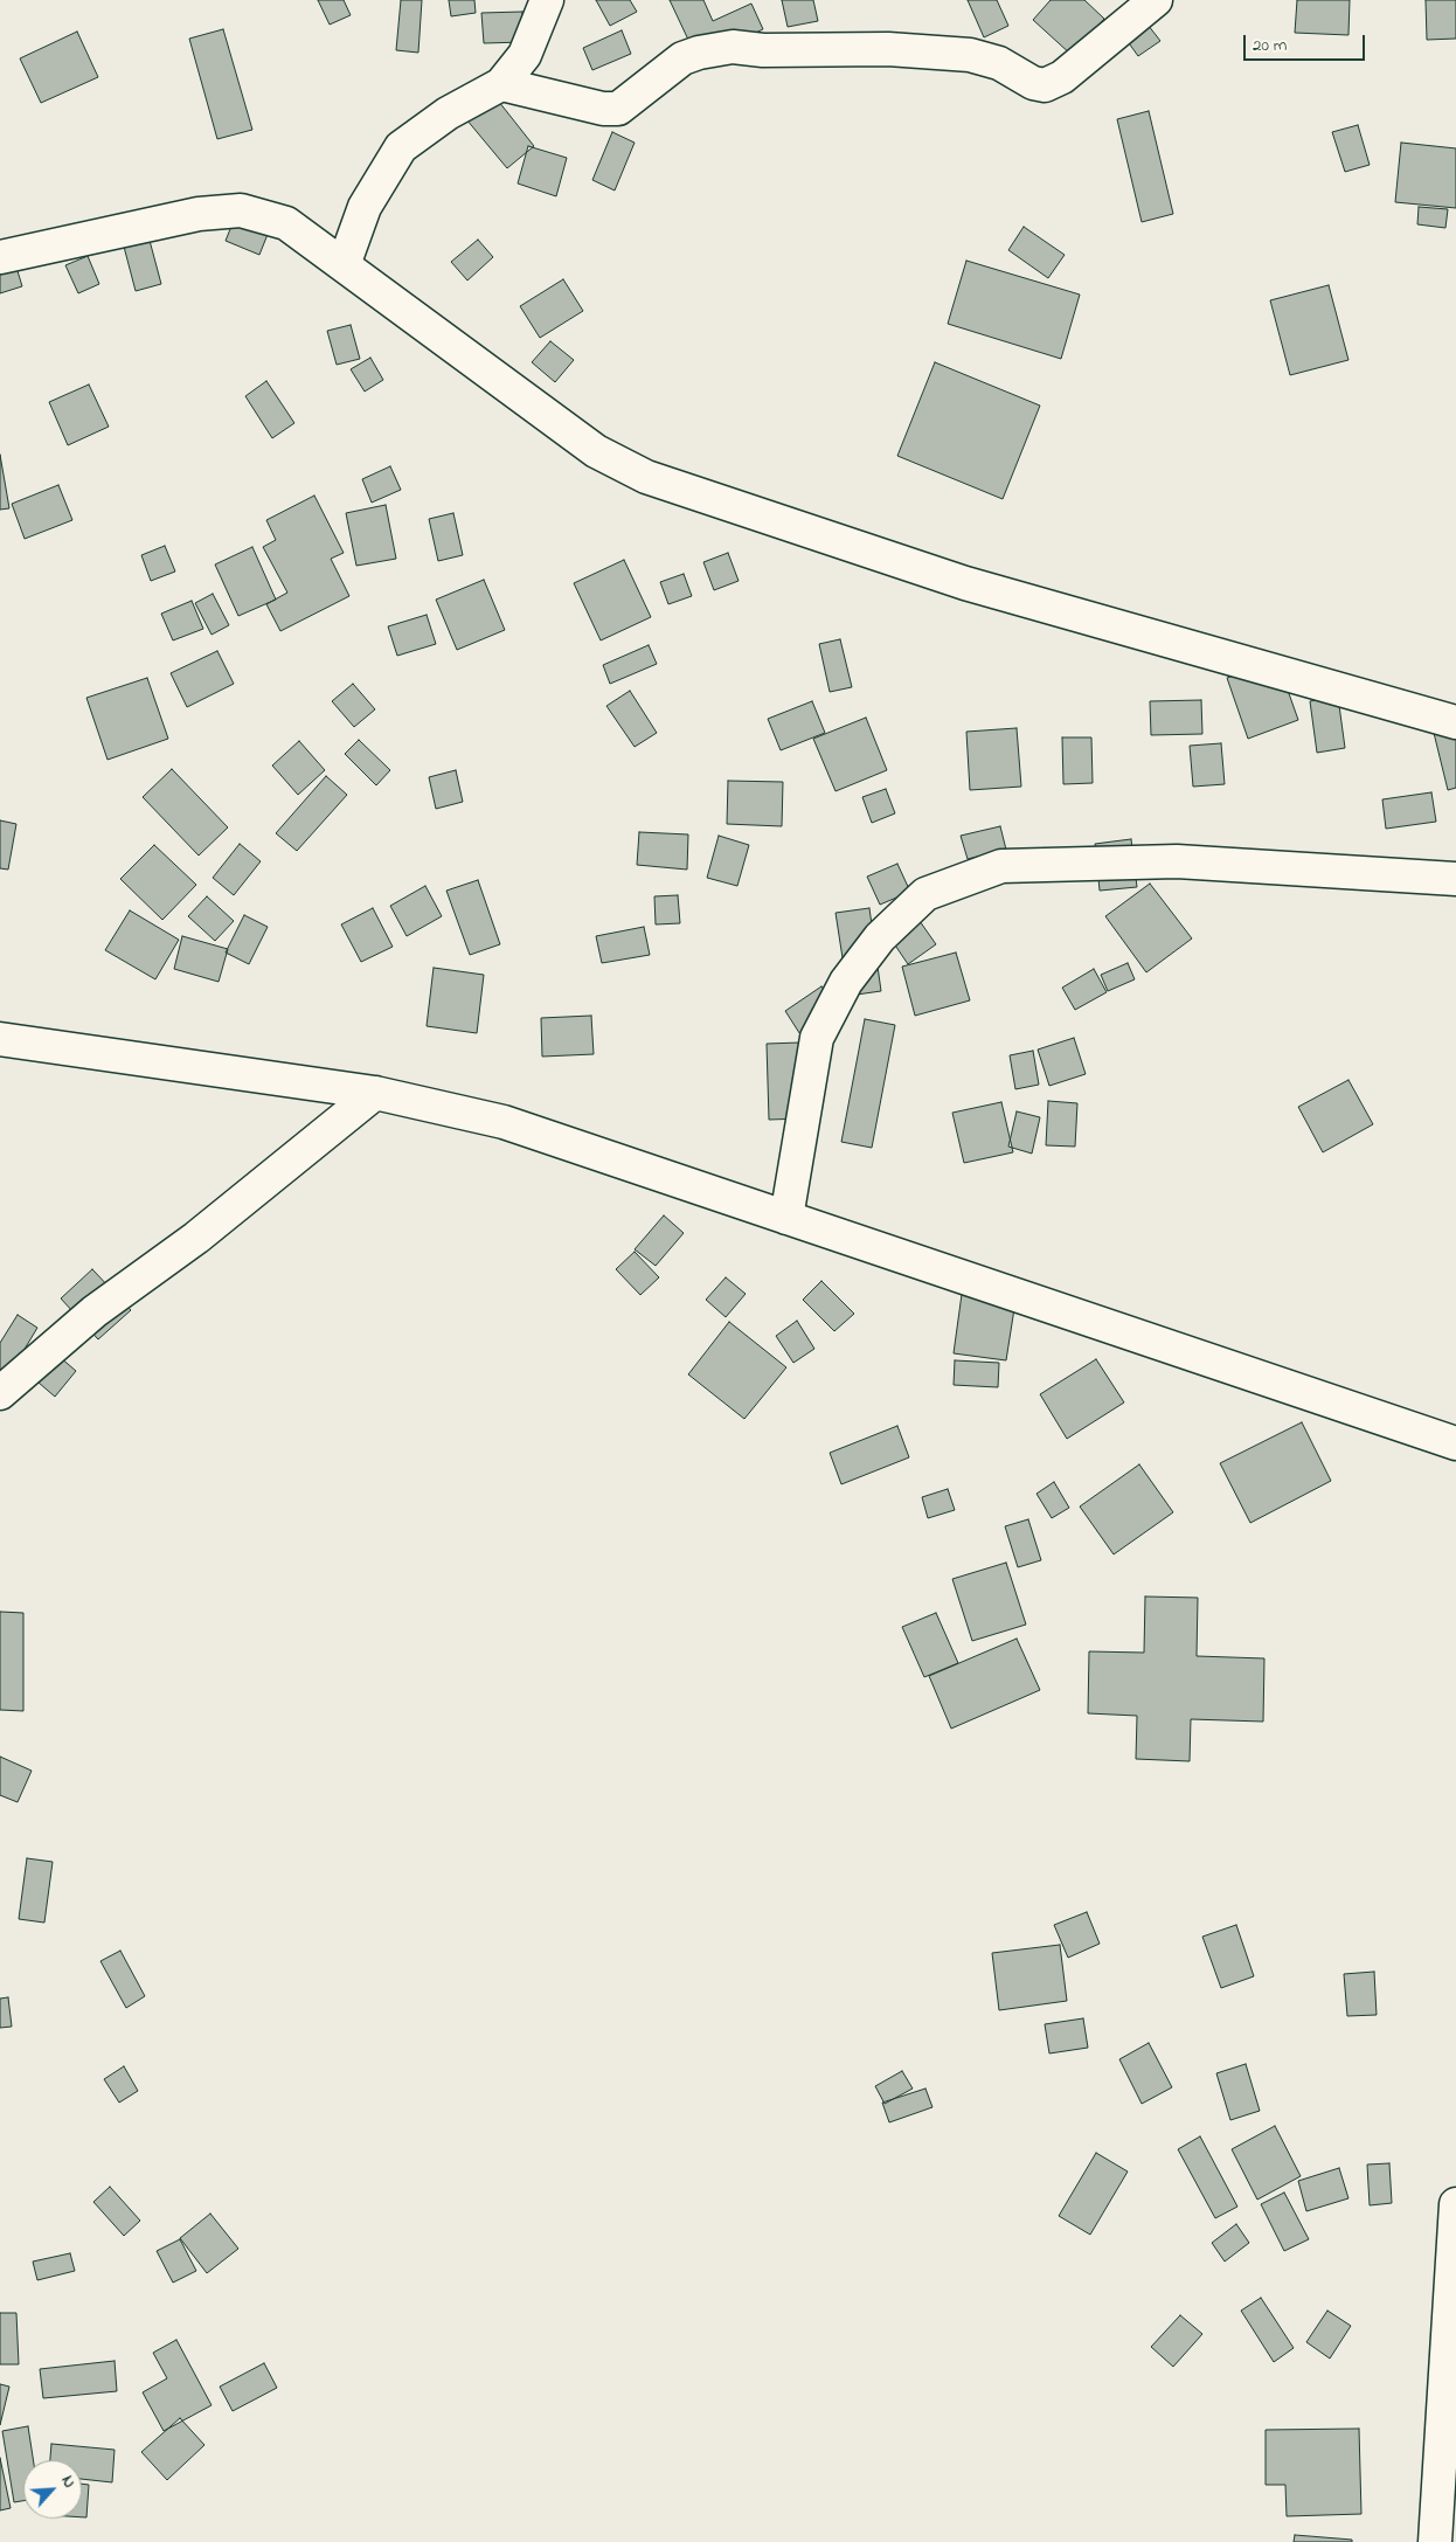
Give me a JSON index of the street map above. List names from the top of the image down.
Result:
{
  "scale_bar": "20 m",
  "north": "top right"
}
